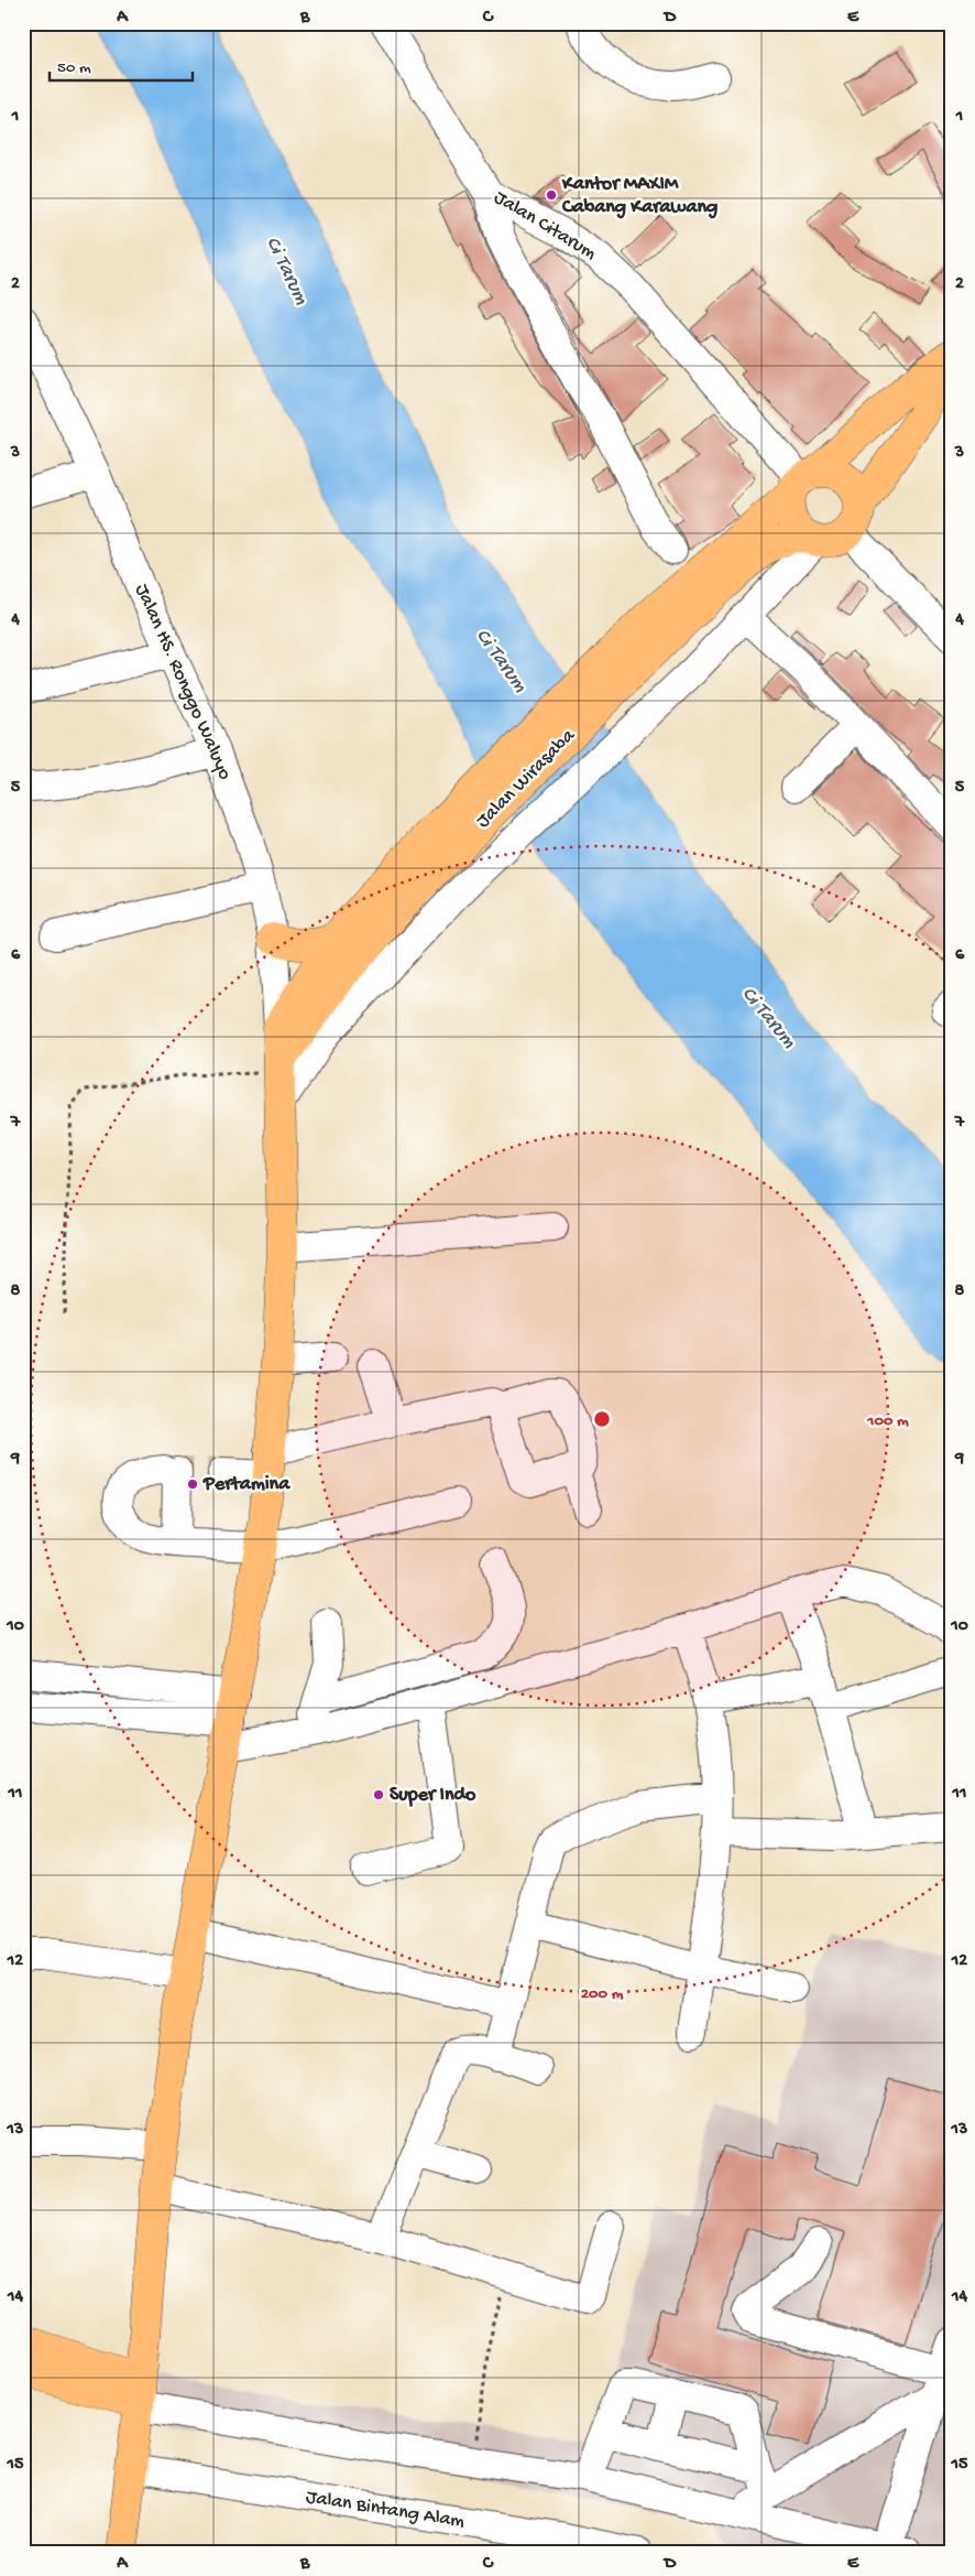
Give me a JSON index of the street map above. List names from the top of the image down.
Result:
{
  "streets": {
    "main road": ["Jalan HS. Ronggo Waluyo", "Jalan Wirasaba"],
    "street": ["Jalan Citarum", "Jalan Bintang Alam"]
  },
  "crossings": [
    ["Jalan Citarum", "Jalan Wirasaba"],
    ["Jalan HS. Ronggo Waluyo", "Jalan Wirasaba"],
    ["Jalan HS. Ronggo Waluyo", "Jalan Bintang Alam"]
  ],
  "water": ["Ci Tarum"],
  "places": ["Kantor MAXIM Cabang Karawang", "Pertamina", "Super Indo"],
  "scale_bar": "50 m",
  "grid": {
    "columns": [
      "A",
      "B",
      "C",
      "D",
      "E"
    ],
    "rows": [
      "1",
      "2",
      "3",
      "4",
      "5",
      "6",
      "7",
      "8",
      "9",
      "10",
      "11",
      "12",
      "13",
      "14",
      "15"
    ]
  },
  "rings": ["100 m", "200 m"]
}
